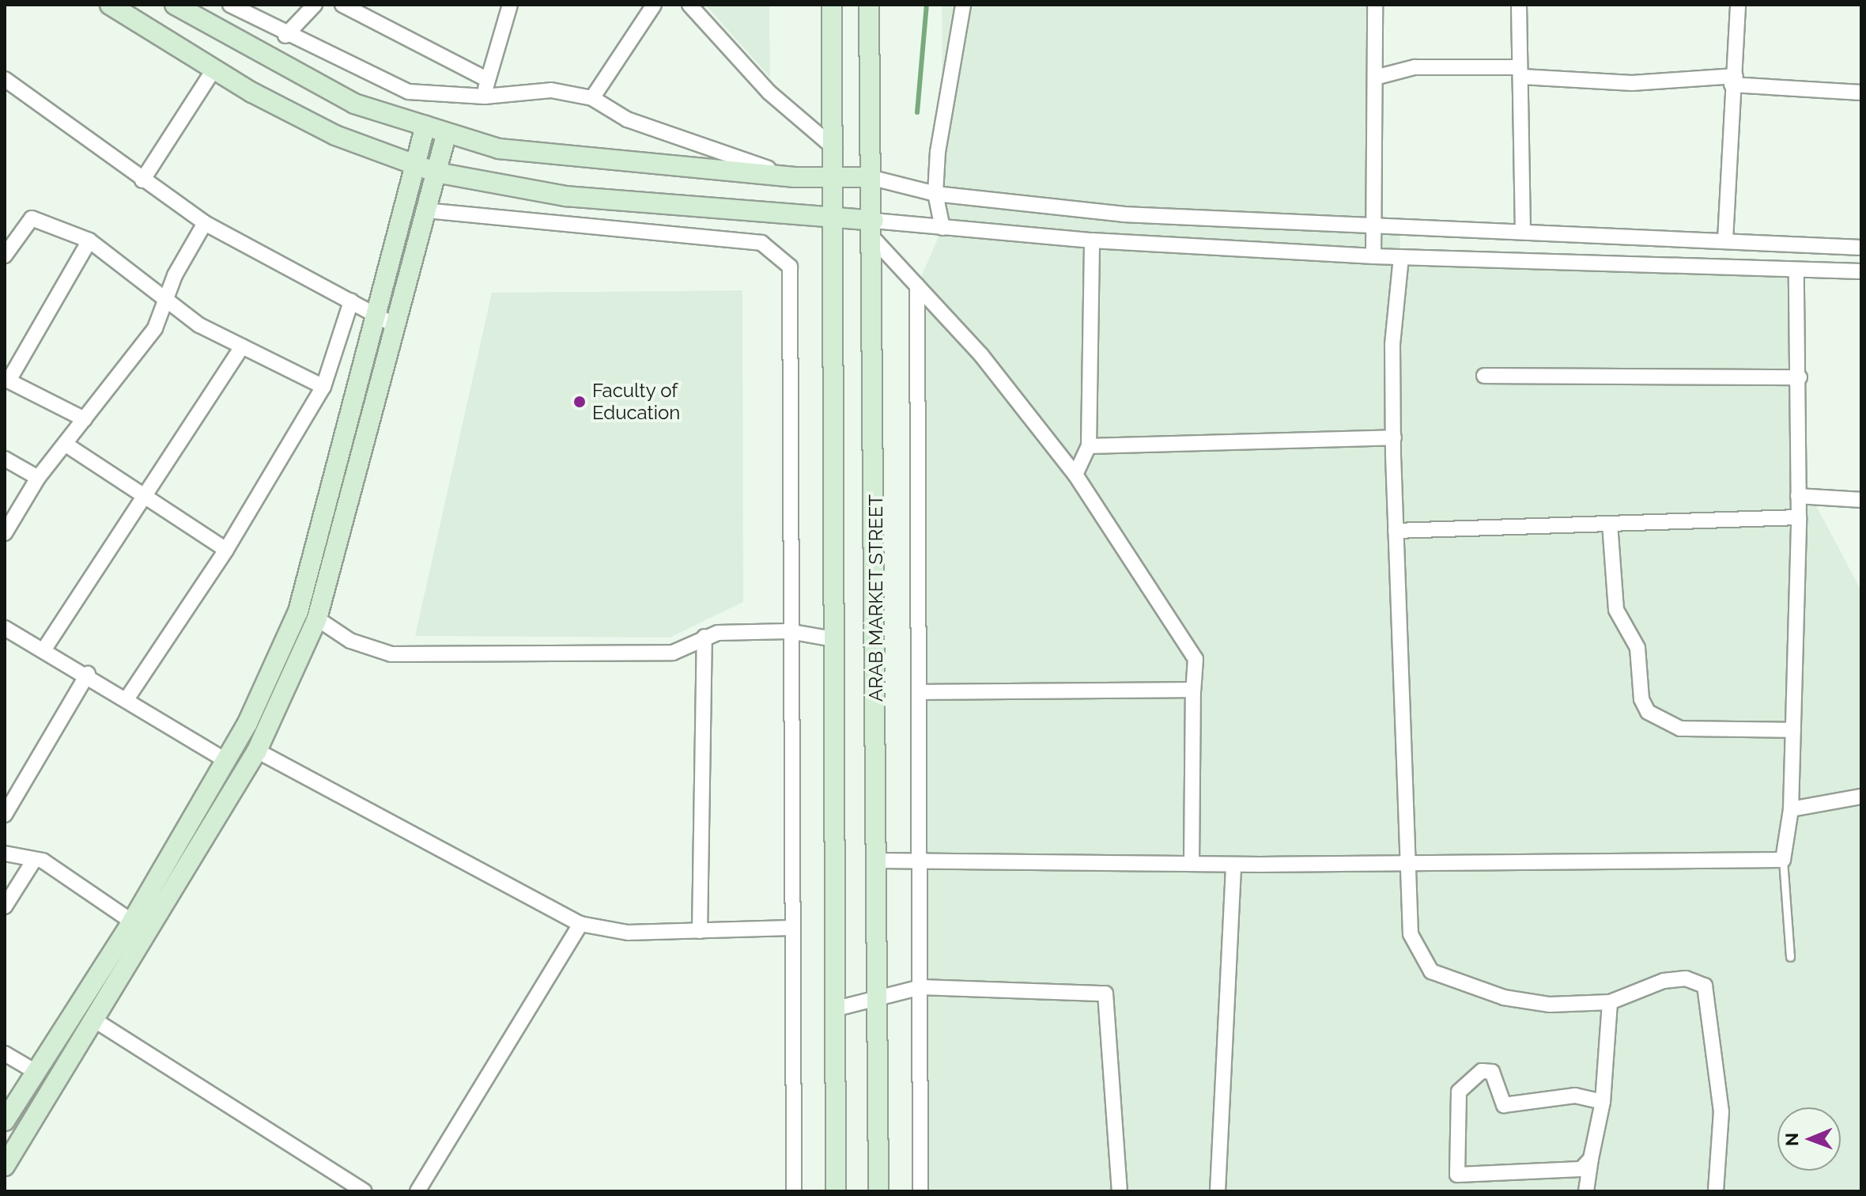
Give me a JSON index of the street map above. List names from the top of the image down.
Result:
{
  "streets": {
    "street": ["ARAB MARKET STREET"]
  },
  "places": ["Faculty of Education"],
  "north": "left"
}
